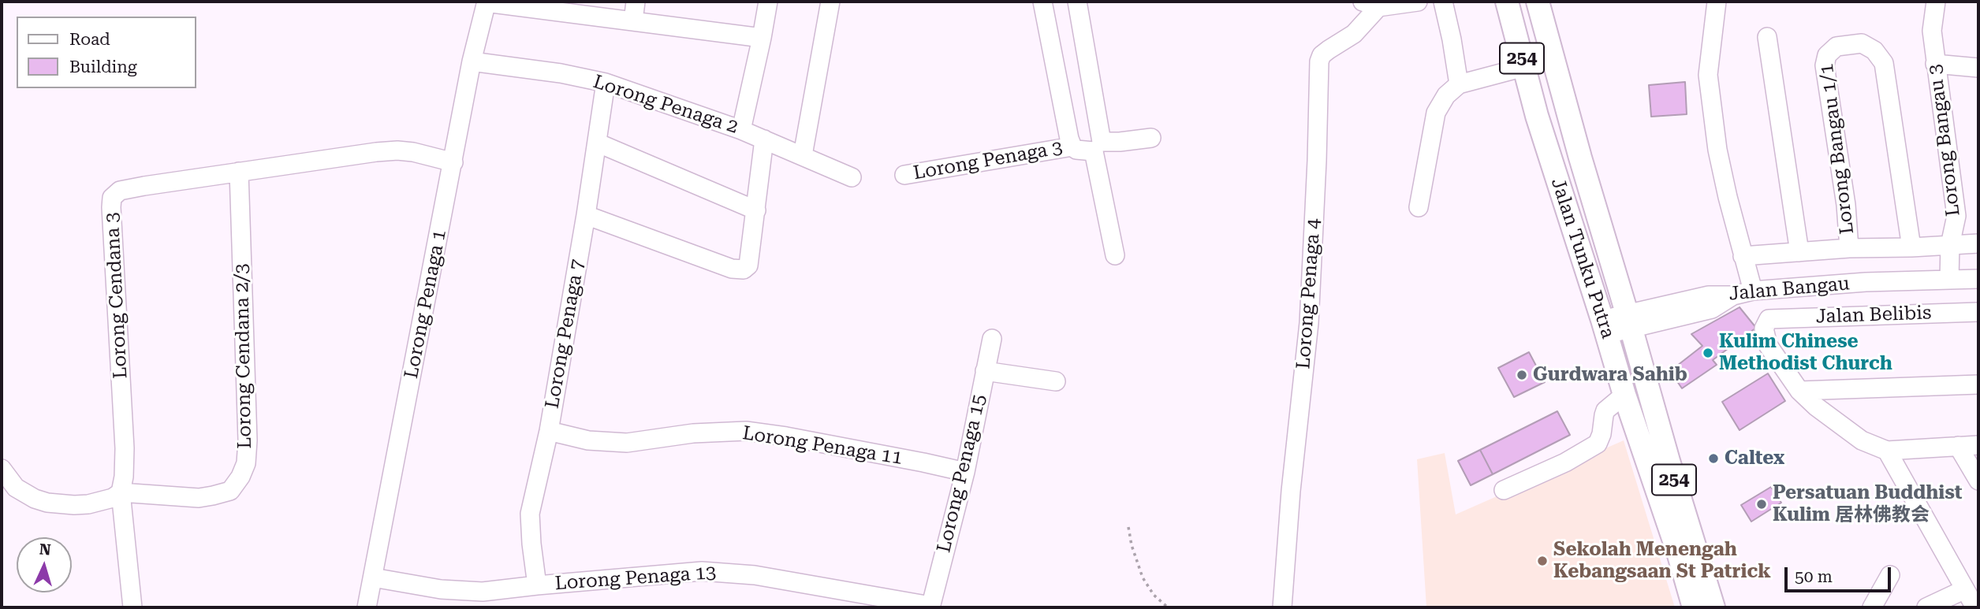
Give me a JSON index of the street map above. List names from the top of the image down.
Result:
{
  "streets": {
    "main road": ["254", "Jalan Tunku Putra"],
    "street": [
      "Lorong Penaga 2",
      "Lorong Bangau 3",
      "Lorong Bangau 1/1",
      "Lorong Penaga 3",
      "Jalan Bangau",
      "Lorong Penaga 4",
      "Lorong Cendana 3",
      "Lorong Penaga 1",
      "Jalan Belibis",
      "Lorong Penaga 7",
      "Lorong Cendana 2/3",
      "Lorong Penaga 11",
      "Lorong Penaga 15",
      "Lorong Penaga 13"
    ]
  },
  "crossings": [
    ["Lorong Penaga 2", "Lorong Penaga 1"],
    ["Lorong Penaga 2", "Lorong Penaga 7"],
    ["Lorong Bangau 3", "Jalan Bangau"],
    ["Lorong Cendana 3", "Lorong Penaga 1"],
    ["Lorong Cendana 3", "Lorong Cendana 2/3"],
    ["Lorong Penaga 1", "Lorong Penaga 13"],
    ["Lorong Penaga 7", "Lorong Penaga 11"],
    ["Lorong Penaga 7", "Lorong Penaga 13"],
    ["Lorong Penaga 11", "Lorong Penaga 15"],
    ["Lorong Penaga 15", "Lorong Penaga 13"]
  ],
  "places": [
    "Kulim Chinese Methodist Church",
    "Gurdwara Sahib",
    "Caltex",
    "Persatuan Buddhist Kulim 居林佛教会",
    "Sekolah Menengah Kebangsaan St Patrick"
  ],
  "legend": ["Road", "Building"],
  "scale_bar": "50 m",
  "north": "top"
}
